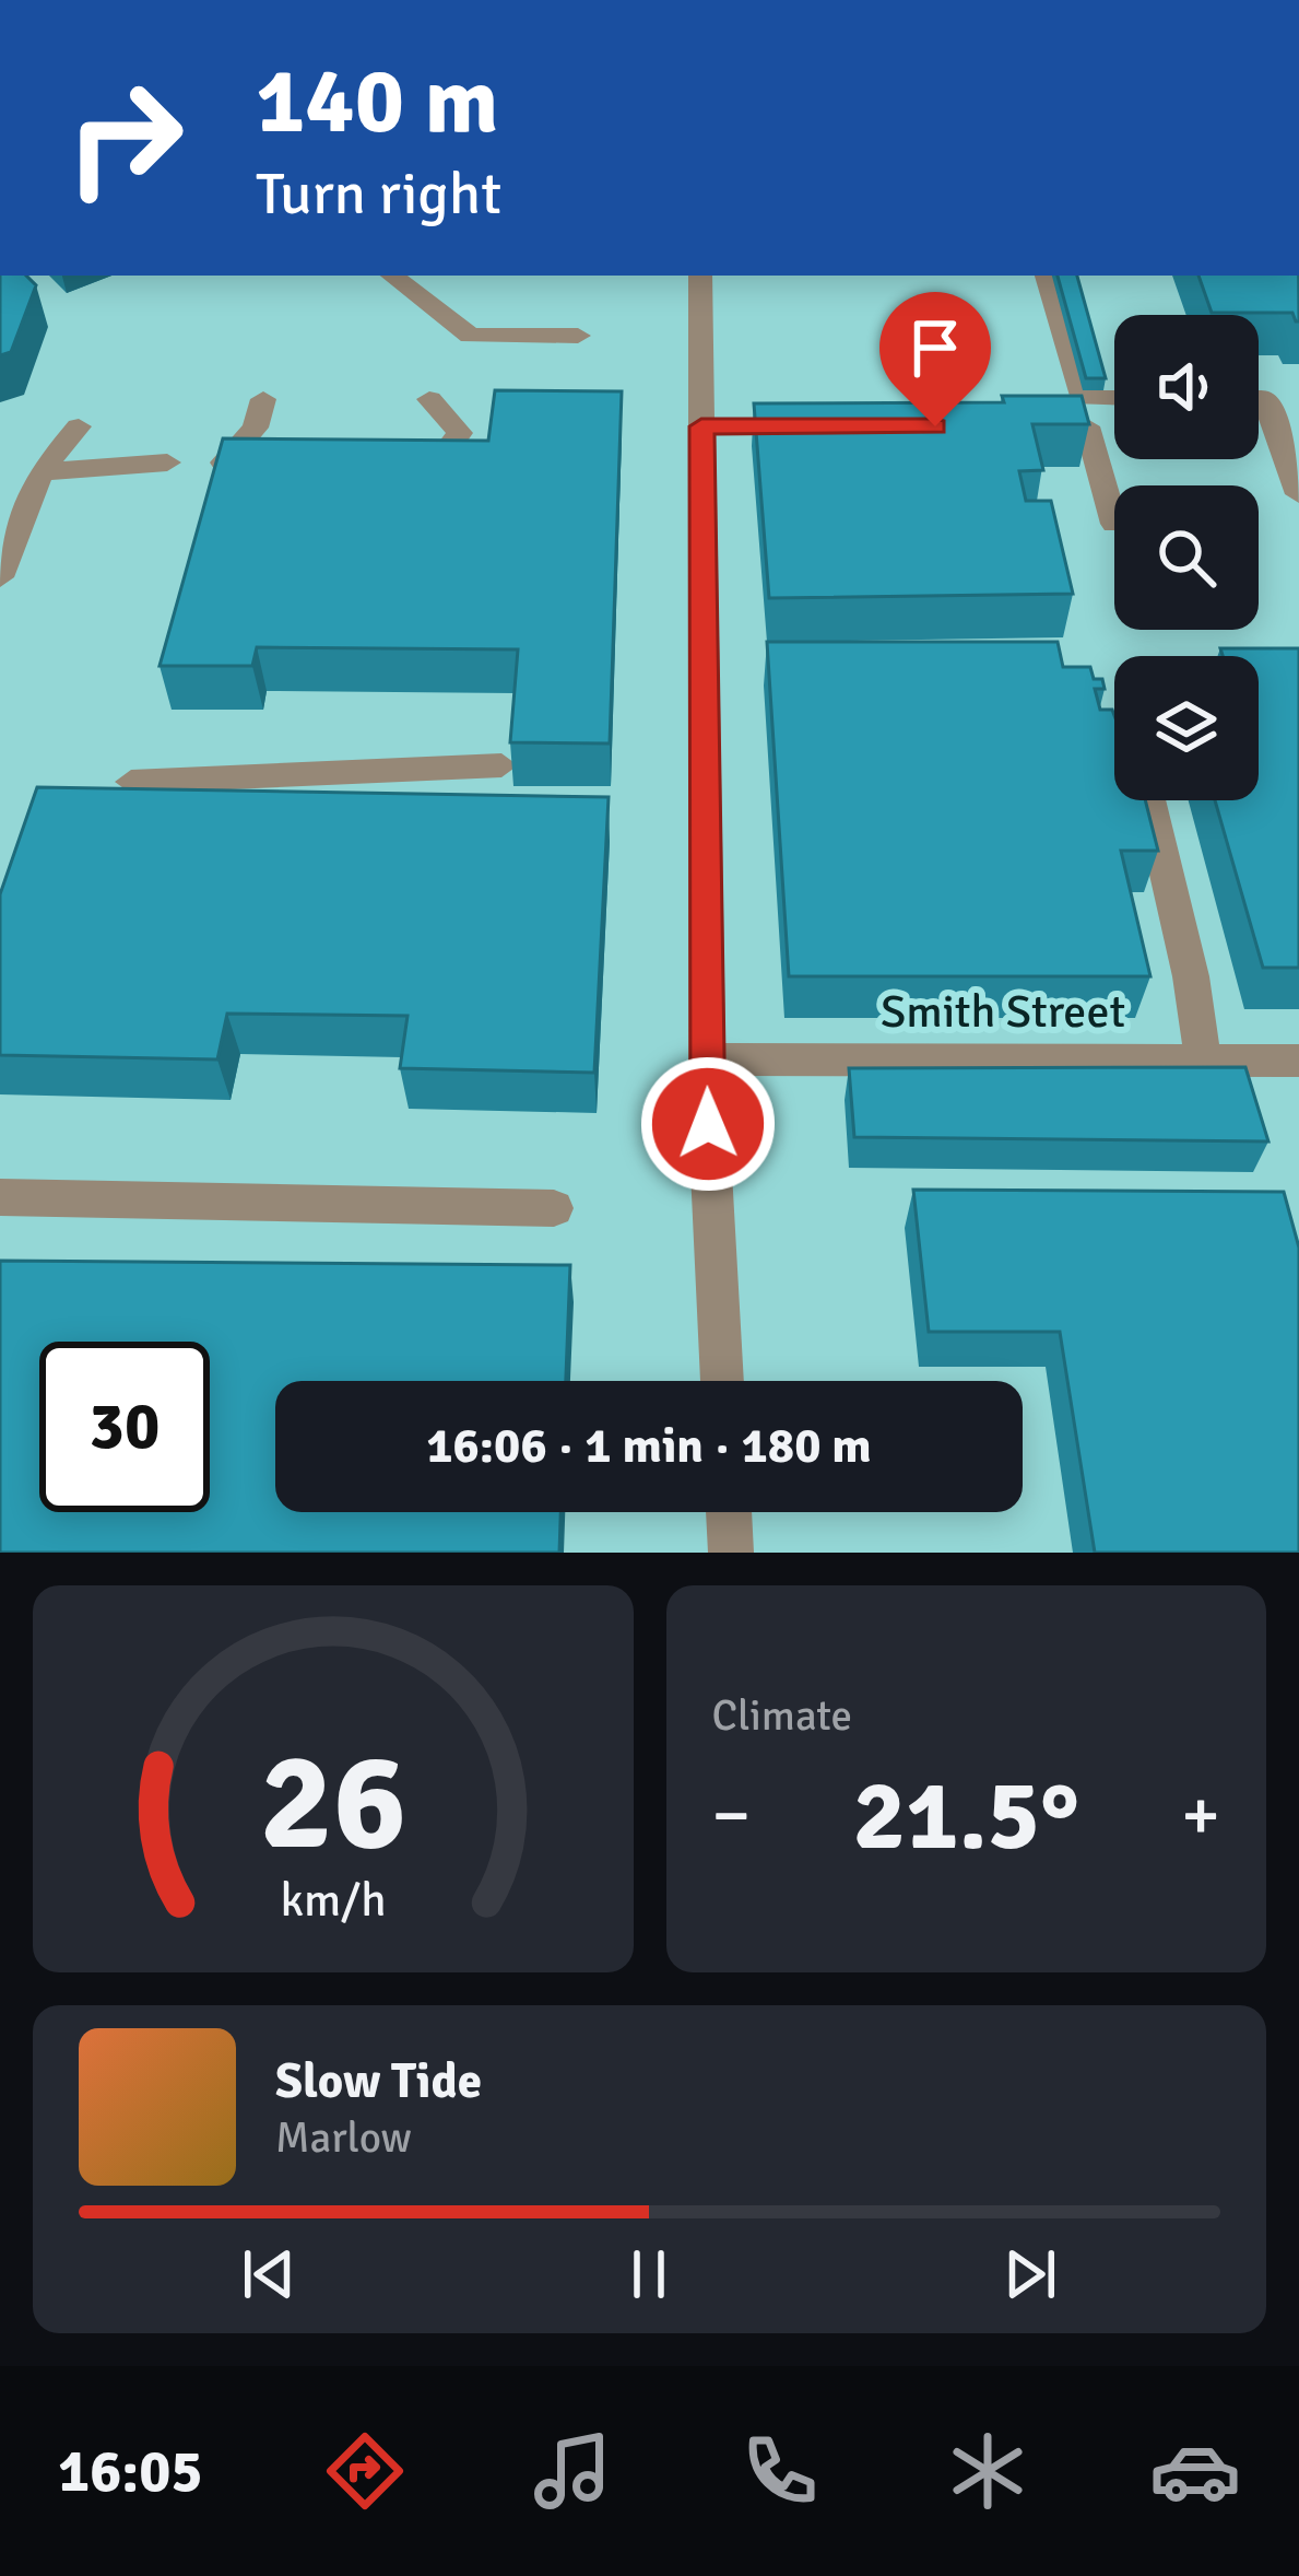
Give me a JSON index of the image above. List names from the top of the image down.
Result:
{
  "streets": {
    "street": ["Smith Street"]
  },
  "page": {
    "turn": ["140 m", "Turn right"],
    "limit": "30",
    "trip": "16:06 · 1 min · 180 m",
    "tile": "Climate",
    "heat": ["−", "21.5°", "+"],
    "song": ["Slow Tide", "Marlow"],
    "tabs": "16:05",
    "gauge": ["26", "km/h"]
  }
}
